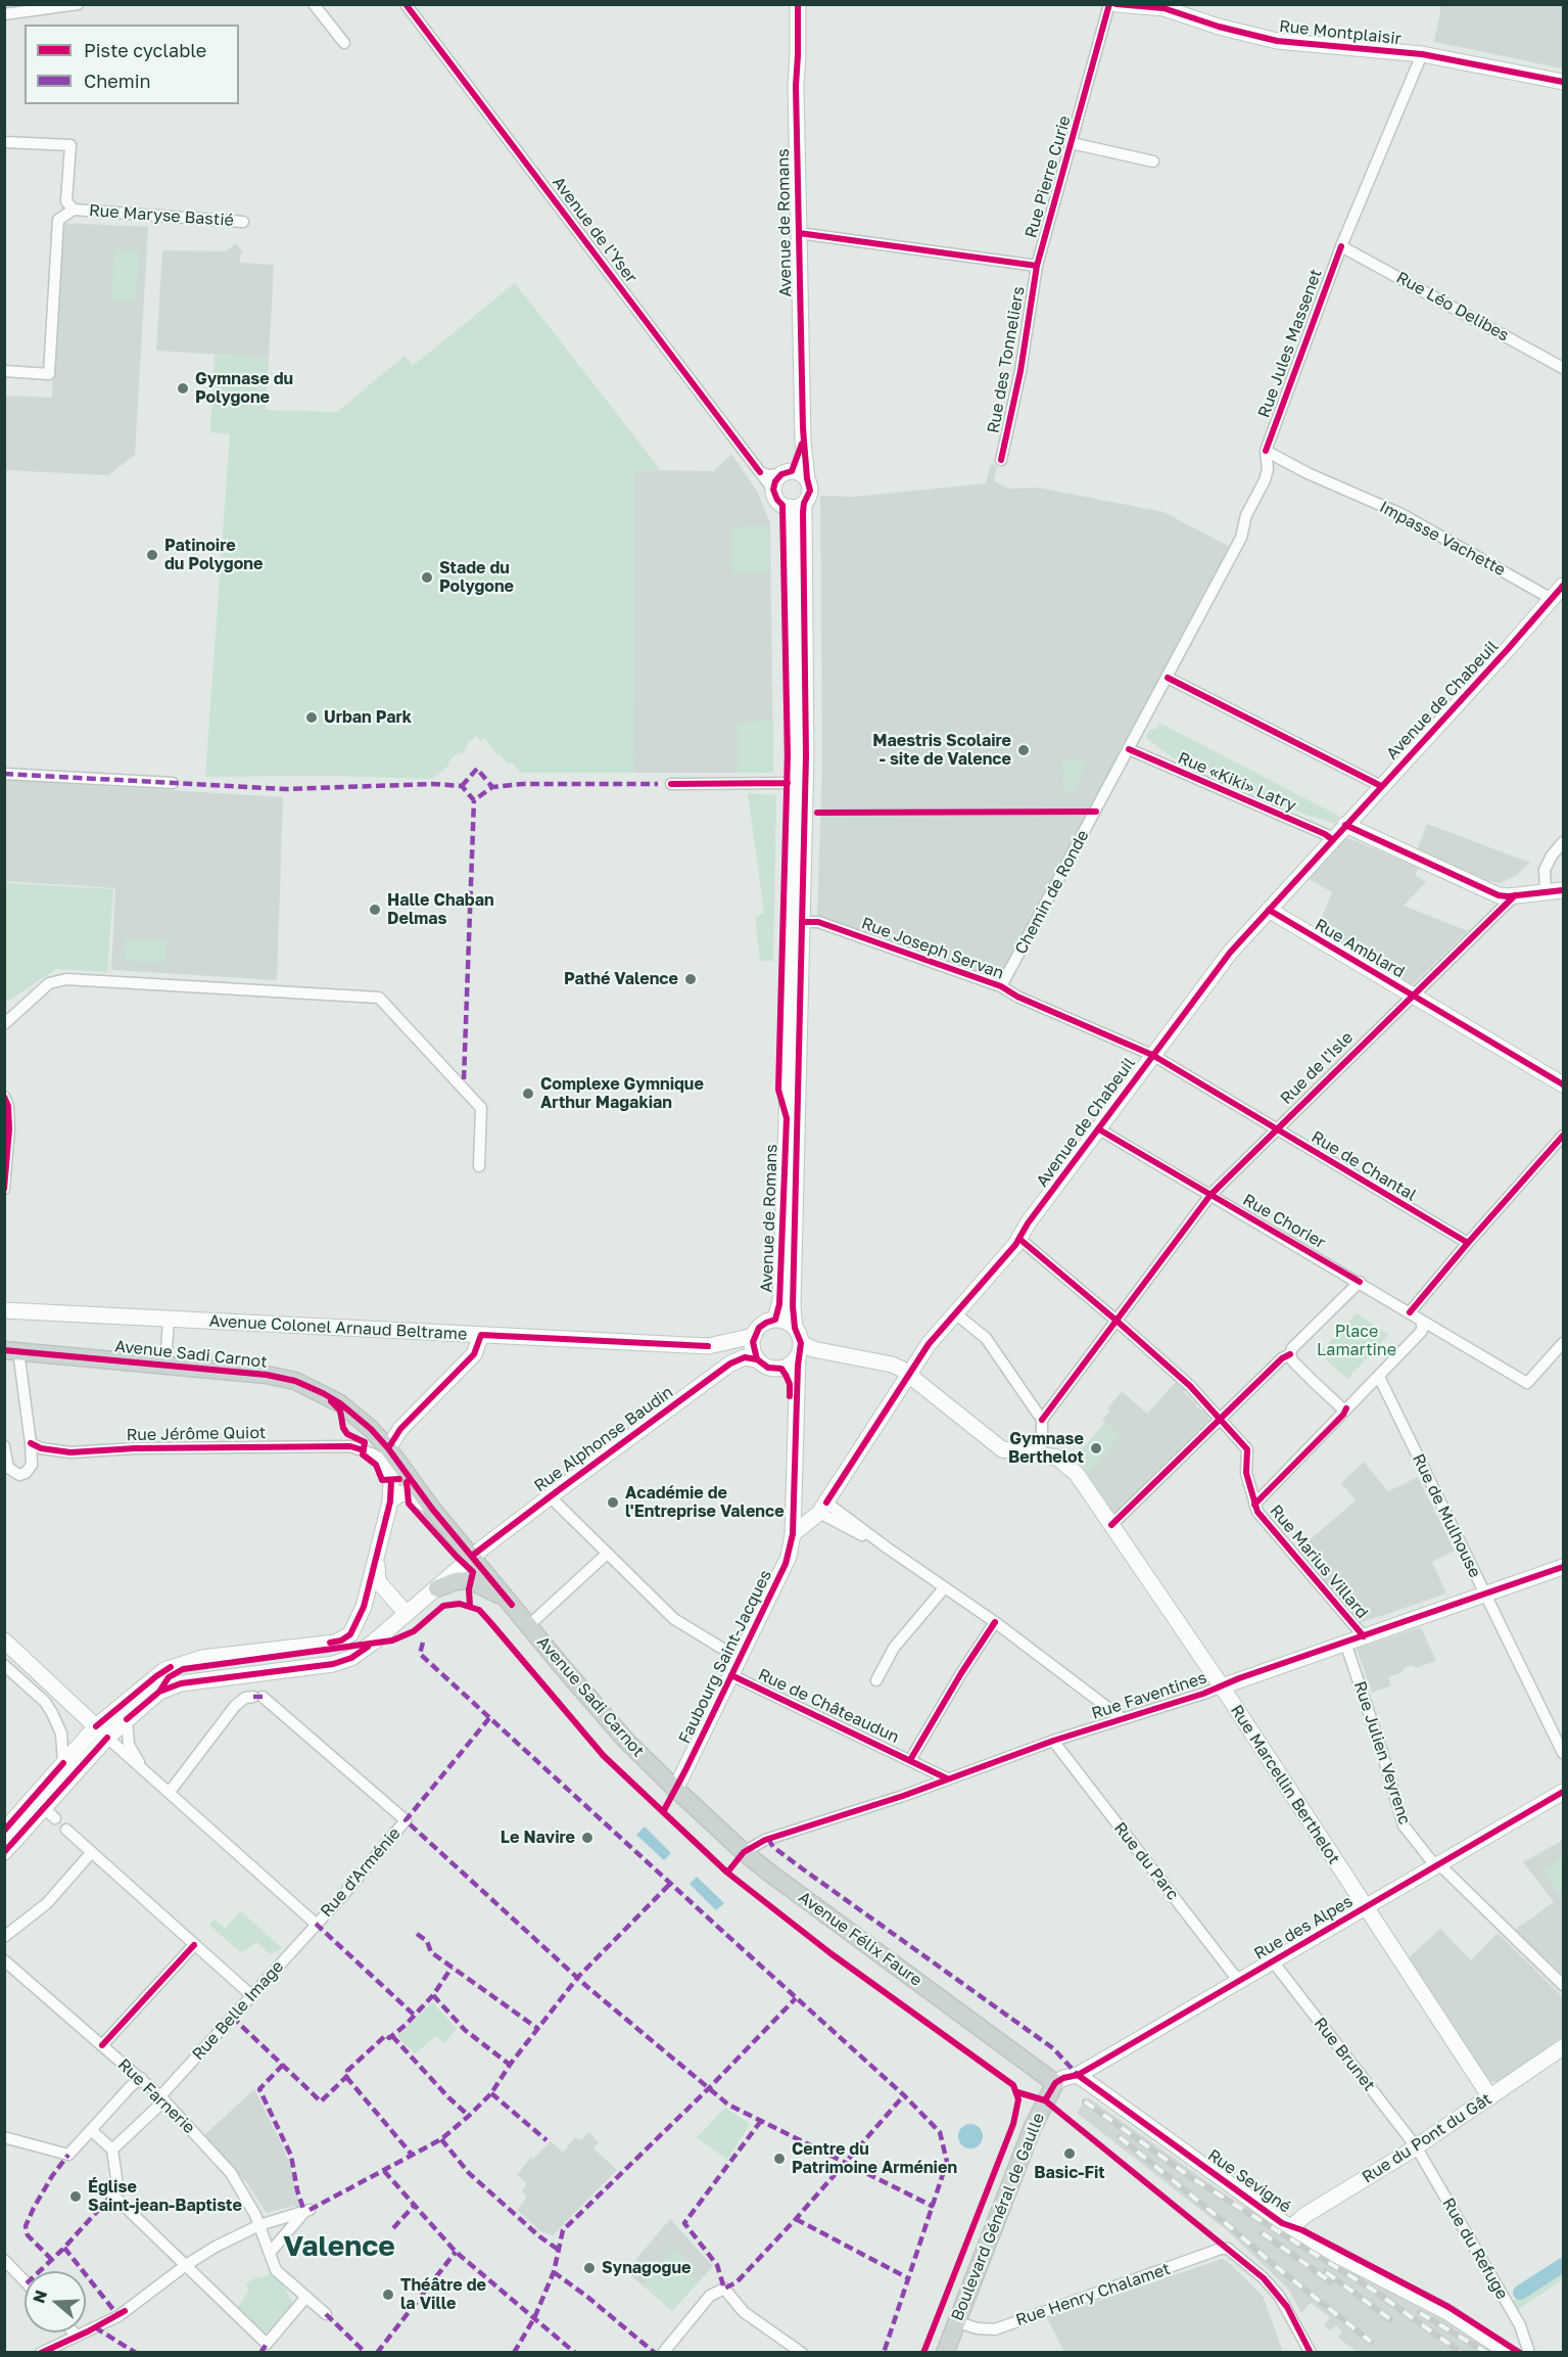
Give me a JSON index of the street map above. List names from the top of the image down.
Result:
{
  "streets": {
    "main road": [
      "Rue Montplaisir",
      "Avenue de Romans",
      "Avenue de Chabeuil",
      "Rue Amblard",
      "Avenue Colonel Arnaud Beltrame",
      "Avenue Sadi Carnot",
      "Rue Alphonse Baudin",
      "Faubourg Saint-Jacques",
      "Rue Faventines",
      "Rue Marcellin Berthelot",
      "Rue des Alpes",
      "Avenue Félix Faure",
      "Rue du Pont du Gât",
      "Rue Sevigné",
      "Boulevard Général de Gaulle"
    ],
    "street": [
      "Rue Pierre Curie",
      "Rue Maryse Bastié",
      "Avenue de l'Yser",
      "Rue Léo Delibes",
      "Rue Jules Massenet",
      "Rue des Tonneliers",
      "Impasse Vachette",
      "Rue «Kiki» Latry",
      "Chemin de Ronde",
      "Rue Joseph Servan",
      "Rue de l'Isle",
      "Rue de Chantal",
      "Rue Chorier",
      "Rue Jérôme Quiot",
      "Rue de Mulhouse",
      "Rue Marius Villard",
      "Rue de Châteaudun",
      "Rue Julien Veyrenc",
      "Rue du Parc",
      "Rue d'Arménie",
      "Rue Belle Image",
      "Rue Brunet",
      "Rue Farnerie",
      "Rue du Refuge",
      "Rue Henry Chalamet"
    ]
  },
  "crossings": [
    ["Rue Montplaisir", "Rue Jules Massenet"],
    ["Rue Pierre Curie", "Rue des Tonneliers"],
    ["Avenue de Romans", "Avenue de l'Yser"],
    ["Avenue de Romans", "Avenue de Chabeuil"],
    ["Avenue de Romans", "Rue Joseph Servan"],
    ["Avenue de Romans", "Avenue Colonel Arnaud Beltrame"],
    ["Avenue de Romans", "Rue Alphonse Baudin"],
    ["Avenue de Romans", "Faubourg Saint-Jacques"],
    ["Rue Léo Delibes", "Rue Jules Massenet"],
    ["Rue Jules Massenet", "Impasse Vachette"],
    ["Rue Jules Massenet", "Chemin de Ronde"],
    ["Impasse Vachette", "Avenue de Chabeuil"],
    ["Avenue de Chabeuil", "Rue «Kiki» Latry"],
    ["Avenue de Chabeuil", "Rue Joseph Servan"],
    ["Avenue de Chabeuil", "Rue Amblard"],
    ["Avenue de Chabeuil", "Rue de Chantal"],
    ["Avenue de Chabeuil", "Rue Chorier"],
    ["Avenue de Chabeuil", "Rue Marius Villard"],
    ["Avenue de Chabeuil", "Faubourg Saint-Jacques"],
    ["Rue «Kiki» Latry", "Chemin de Ronde"],
    ["Chemin de Ronde", "Rue Joseph Servan"],
    ["Rue Joseph Servan", "Rue de Chantal"],
    ["Rue Amblard", "Rue de l'Isle"],
    ["Rue de l'Isle", "Rue de Chantal"],
    ["Rue de l'Isle", "Rue Chorier"],
    ["Rue de l'Isle", "Rue Marius Villard"],
    ["Avenue Colonel Arnaud Beltrame", "Rue Alphonse Baudin"],
    ["Avenue Sadi Carnot", "Rue Jérôme Quiot"],
    ["Avenue Sadi Carnot", "Rue Alphonse Baudin"],
    ["Avenue Sadi Carnot", "Faubourg Saint-Jacques"],
    ["Avenue Sadi Carnot", "Avenue Félix Faure"],
    ["Rue de Mulhouse", "Rue Faventines"],
    ["Rue Marius Villard", "Rue Faventines"],
    ["Faubourg Saint-Jacques", "Rue de Châteaudun"],
    ["Faubourg Saint-Jacques", "Avenue Félix Faure"],
    ["Rue Faventines", "Rue de Châteaudun"],
    ["Rue Faventines", "Rue Julien Veyrenc"],
    ["Rue Faventines", "Rue Marcellin Berthelot"],
    ["Rue Faventines", "Rue du Parc"],
    ["Rue Faventines", "Avenue Félix Faure"],
    ["Rue Julien Veyrenc", "Rue des Alpes"],
    ["Rue Marcellin Berthelot", "Rue des Alpes"],
    ["Rue Marcellin Berthelot", "Rue du Pont du Gât"],
    ["Rue du Parc", "Rue des Alpes"],
    ["Rue d'Arménie", "Rue Belle Image"],
    ["Rue des Alpes", "Avenue Félix Faure"],
    ["Rue des Alpes", "Rue Brunet"],
    ["Rue des Alpes", "Rue Sevigné"],
    ["Rue des Alpes", "Boulevard Général de Gaulle"],
    ["Avenue Félix Faure", "Boulevard Général de Gaulle"],
    ["Rue Belle Image", "Rue Farnerie"],
    ["Rue Brunet", "Rue du Pont du Gât"],
    ["Rue Brunet", "Rue du Refuge"],
    ["Rue du Pont du Gât", "Rue Sevigné"],
    ["Rue du Pont du Gât", "Rue du Refuge"],
    ["Boulevard Général de Gaulle", "Rue Henry Chalamet"]
  ],
  "districts": ["Valence"],
  "parks": ["Place Lamartine"],
  "places": [
    "Gymnase du Polygone",
    "Patinoire du Polygone",
    "Stade du Polygone",
    "Urban Park",
    "Maestris Scolaire - site de Valence",
    "Halle Chaban Delmas",
    "Pathé Valence",
    "Complexe Gymnique Arthur Magakian",
    "Gymnase Berthelot",
    "Académie de l'Entreprise Valence",
    "Le Navire",
    "Basic-Fit",
    "Centre du Patrimoine Arménien",
    "Église Saint-jean-Baptiste",
    "Synagogue",
    "Théâtre de la Ville"
  ],
  "legend": ["Piste cyclable", "Chemin"],
  "north": "left"
}
